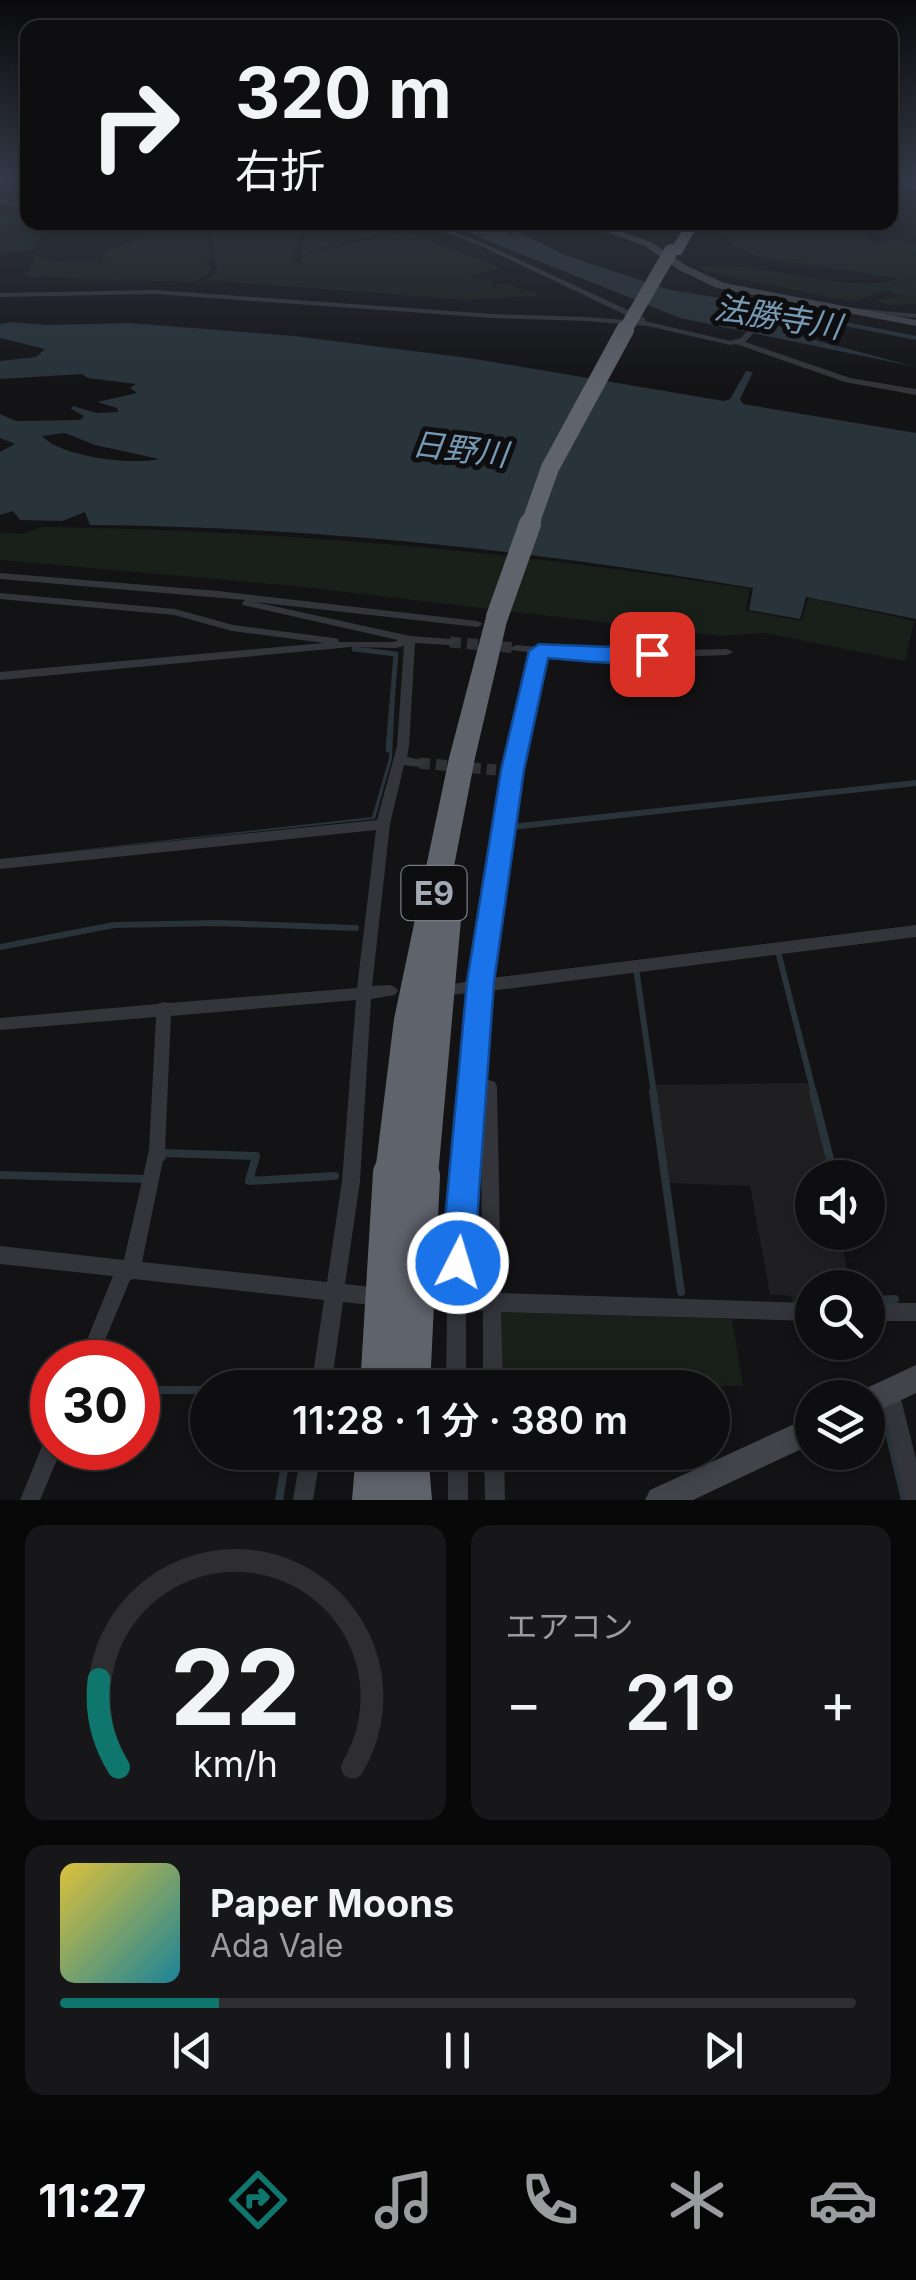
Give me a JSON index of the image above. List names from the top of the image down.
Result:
{
  "streets": {
    "highway": ["E9"]
  },
  "water": ["法勝寺川", "日野川"],
  "page": {
    "turn": ["320 m", "右折"],
    "limit": "30",
    "trip": "11:28 · 1 分 · 380 m",
    "tile": "エアコン",
    "heat": ["−", "21°", "+"],
    "song": ["Paper Moons", "Ada Vale"],
    "tabs": "11:27",
    "gauge": ["22", "km/h"]
  }
}
